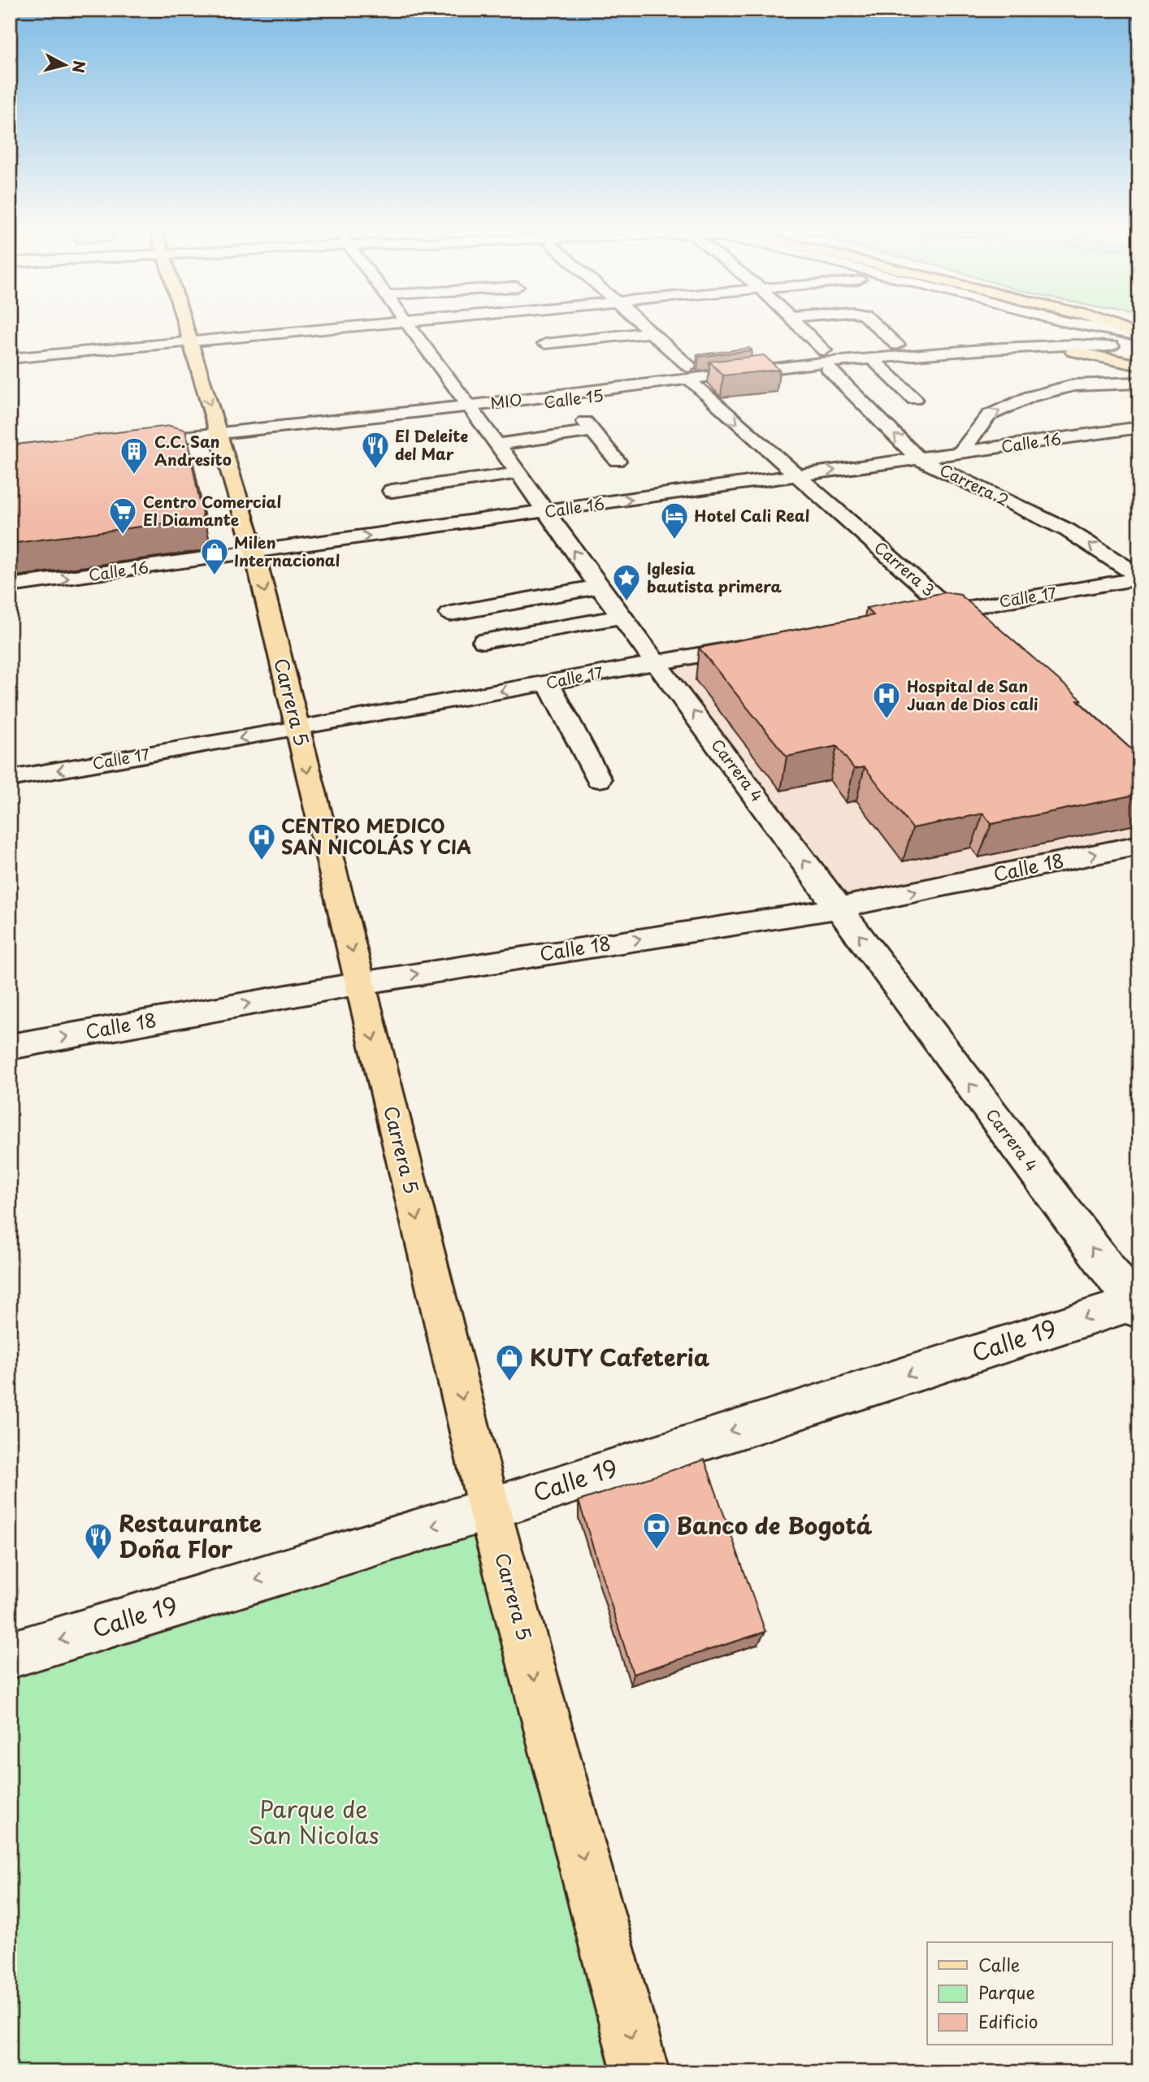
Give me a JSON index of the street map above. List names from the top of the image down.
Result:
{
  "streets": {
    "main road": ["Carrera 5"],
    "street": [
      "Calle 15",
      "MIO",
      "Calle 16",
      "Carrera 2",
      "Carrera 3",
      "Calle 17",
      "Carrera 4",
      "Calle 18",
      "Calle 19"
    ]
  },
  "crossings": [
    ["Calle 15", "MIO"],
    ["Calle 15", "Carrera 2"],
    ["Calle 15", "Carrera 3"],
    ["Calle 15", "Carrera 5"],
    ["Calle 15", "Carrera 4"],
    ["MIO", "Carrera 4"],
    ["Calle 16", "Carrera 2"],
    ["Calle 16", "Carrera 3"],
    ["Calle 16", "Carrera 5"],
    ["Calle 16", "Carrera 4"],
    ["Carrera 2", "Calle 17"],
    ["Carrera 3", "Calle 17"],
    ["Calle 17", "Carrera 5"],
    ["Calle 17", "Carrera 4"],
    ["Carrera 5", "Calle 18"],
    ["Carrera 5", "Calle 19"],
    ["Carrera 4", "Calle 18"],
    ["Carrera 4", "Calle 19"]
  ],
  "one_way": [
    "Carrera 5",
    "Carrera 4",
    "Calle 18",
    "Calle 19"
  ],
  "parks": ["Parque de San Nicolas"],
  "places": {
    "restaurant": ["El Deleite del Mar", "Restaurante Doña Flor"],
    "building": ["C.C. San Andresito"],
    "supermarket": ["Centro Comercial El Diamante"],
    "hotel": ["Hotel Cali Real"],
    "shop": ["Milen Internacional", "KUTY Cafeteria"],
    "place": ["Iglesia bautista primera"],
    "hospital": ["Hospital de San Juan de Dios cali", "CENTRO MEDICO SAN NICOLÁS Y CIA"],
    "bank": ["Banco de Bogotá"]
  },
  "legend": ["Calle", "Parque", "Edificio"],
  "north": "right"
}
